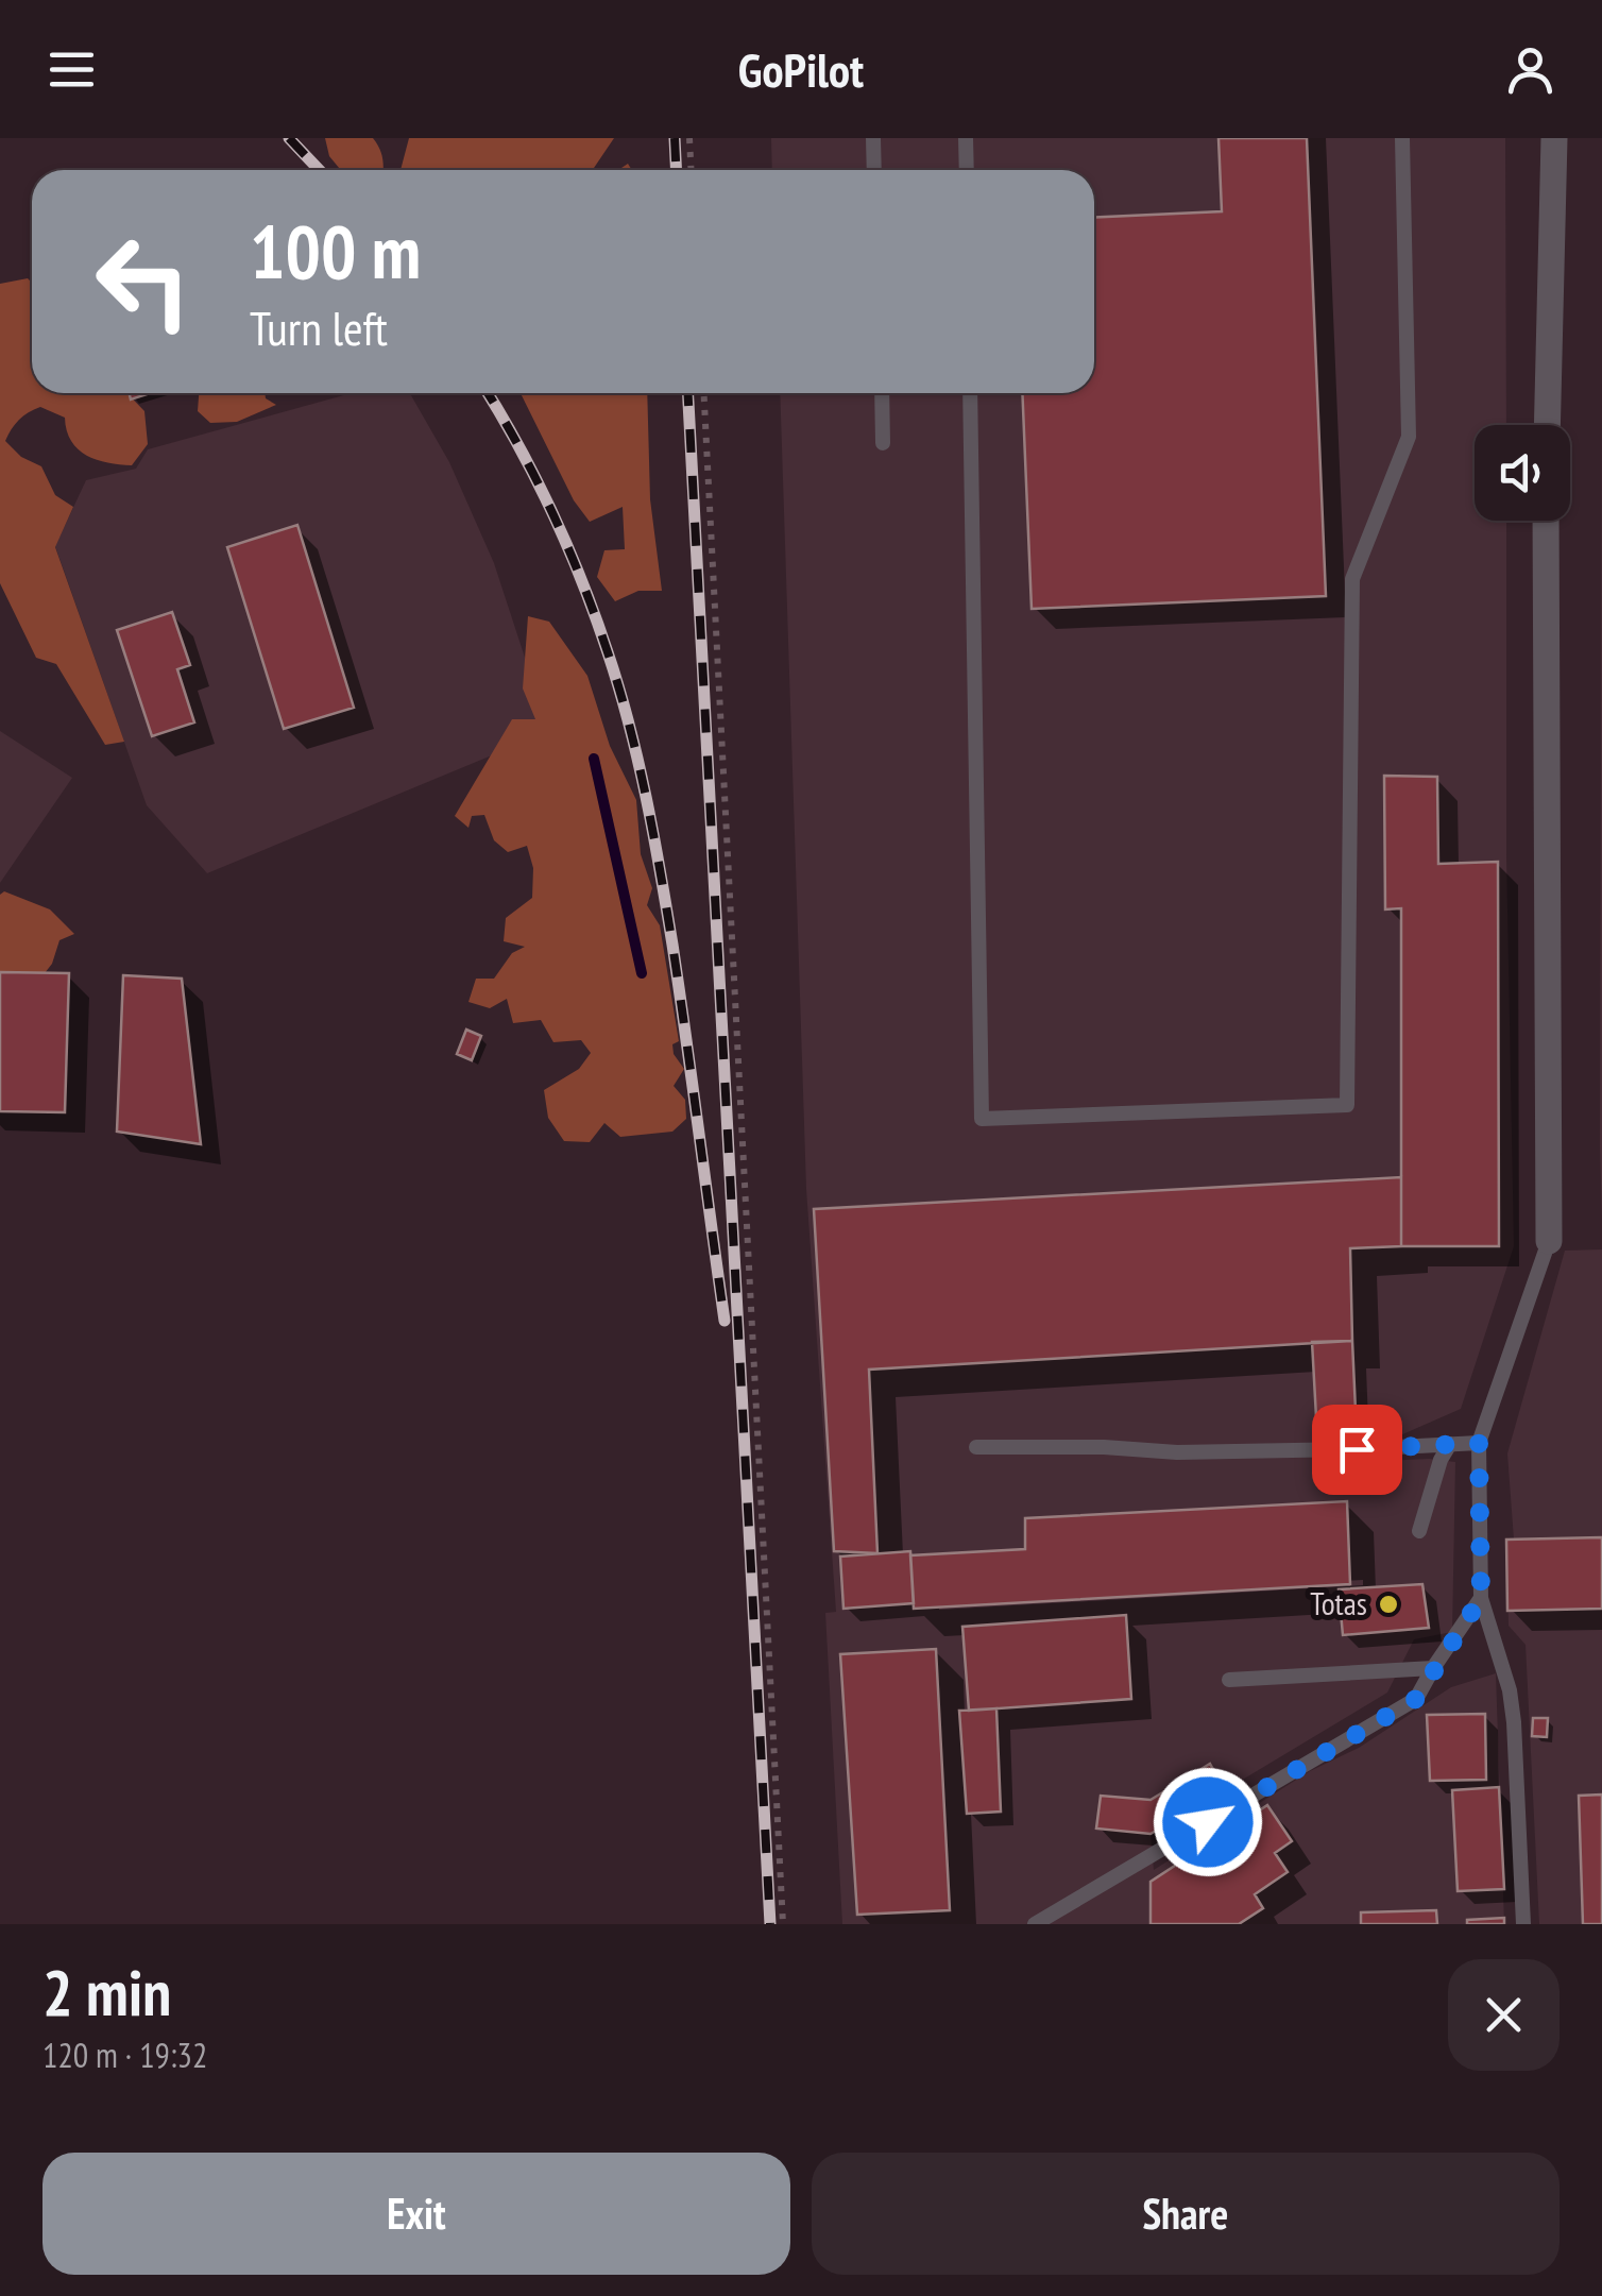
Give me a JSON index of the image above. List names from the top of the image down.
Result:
{
  "places": ["Totas"],
  "page": {
    "header": "GoPilot",
    "turn": ["100 m", "Turn left"],
    "heading": ["2 min", "120 m · 19:32"],
    "buttons": ["Exit", "Share"]
  }
}
